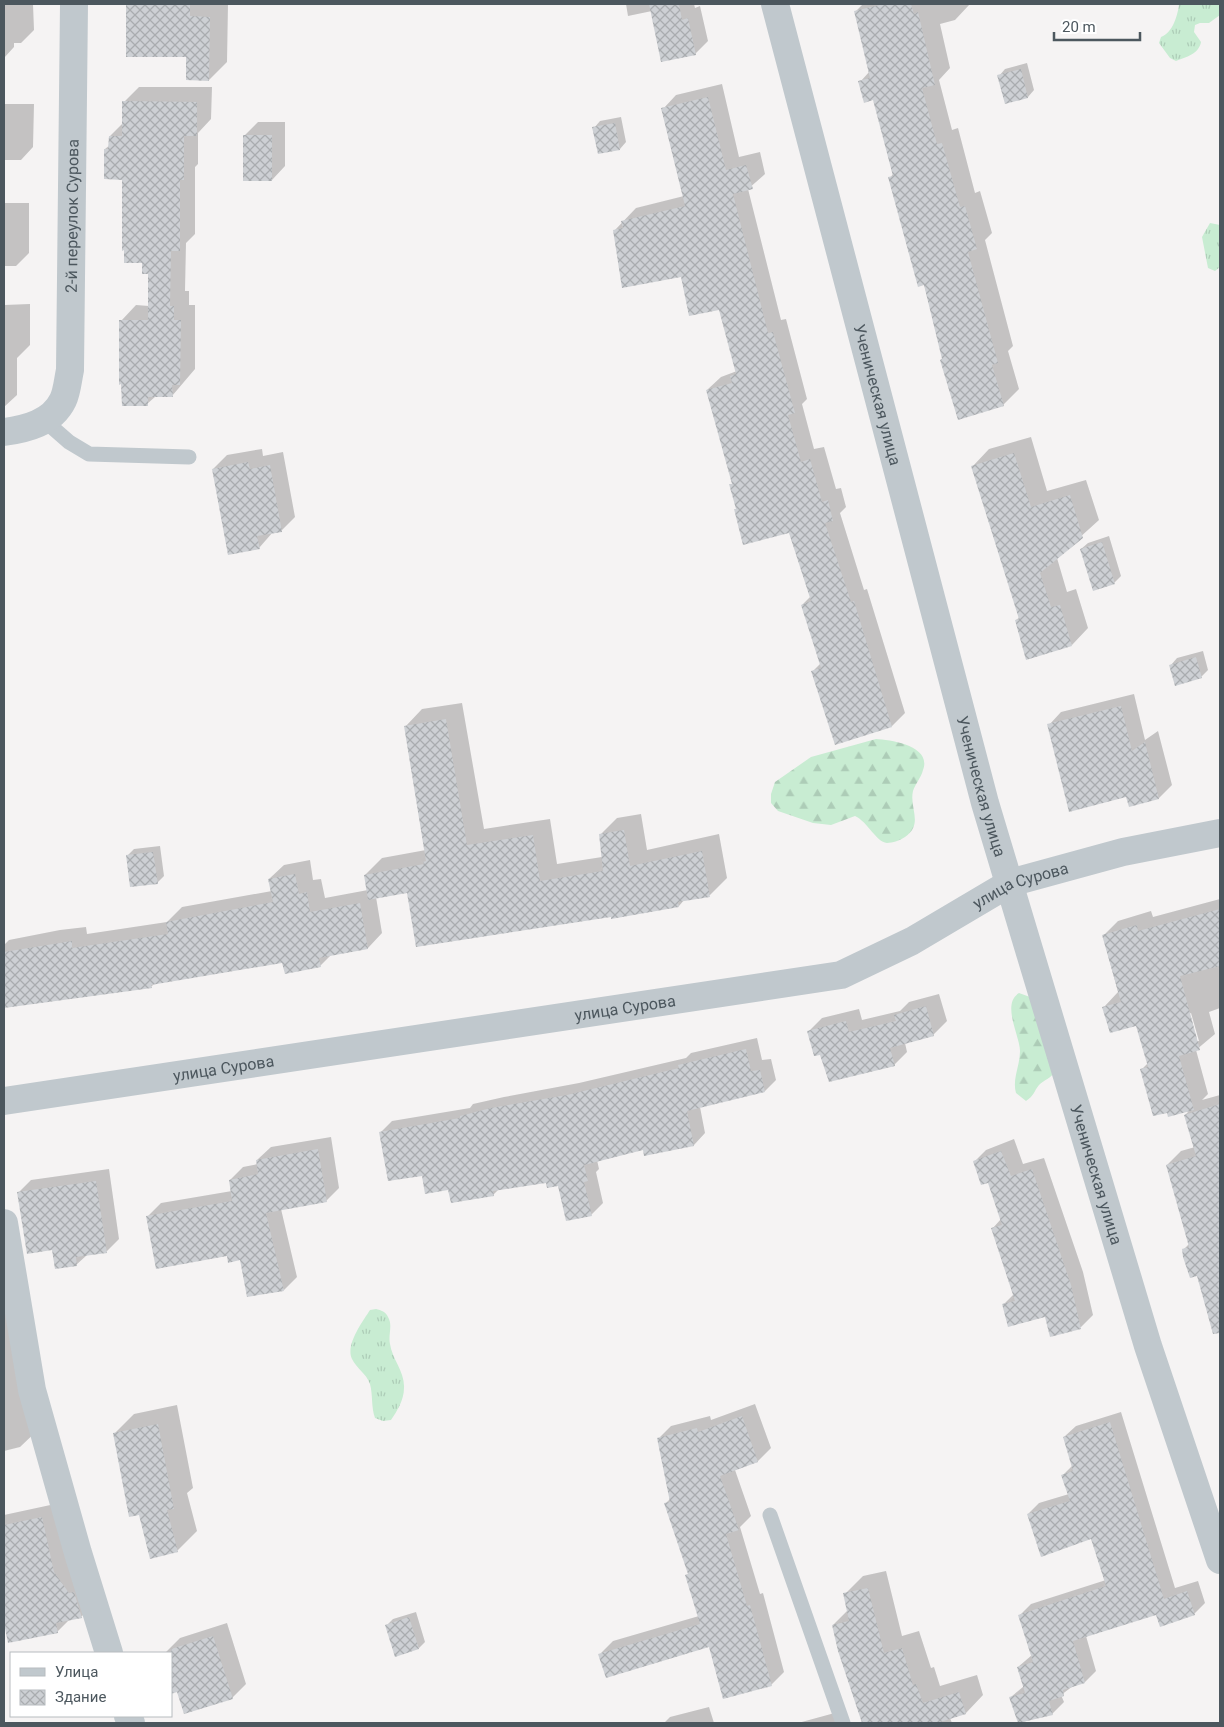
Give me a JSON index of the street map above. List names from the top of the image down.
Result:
{
  "streets": {
    "street": ["2-й переулок Сурова", "Ученическая улица", "улица Сурова"]
  },
  "crossings": [
    ["Ученическая улица", "улица Сурова"]
  ],
  "legend": ["Улица", "Здание"],
  "scale_bar": "20 m"
}
